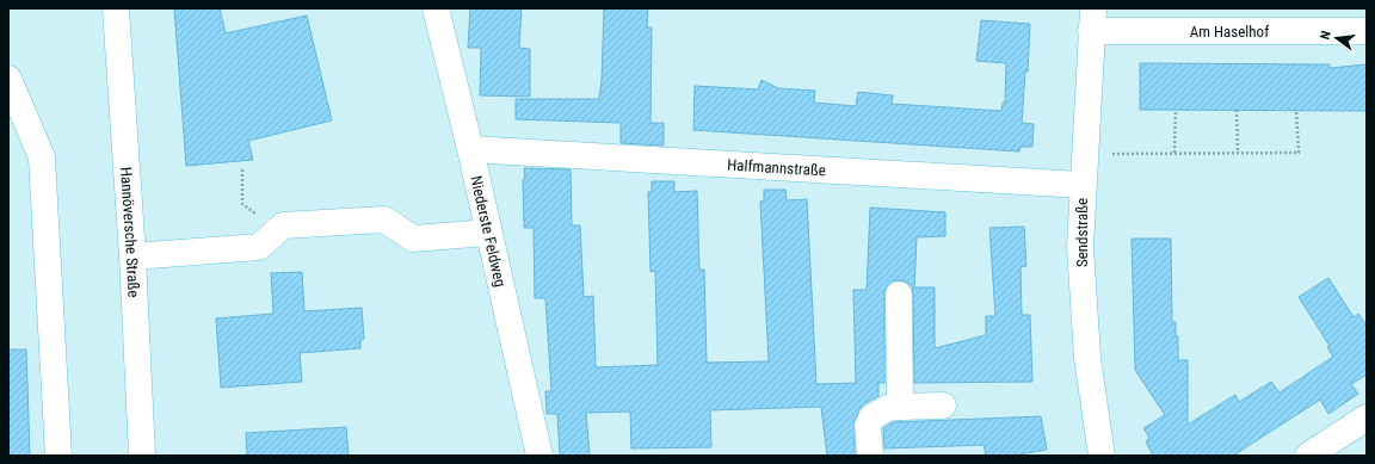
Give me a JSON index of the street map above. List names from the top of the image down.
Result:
{
  "streets": {
    "street": [
      "Am Haselhof",
      "Halfmannstraße",
      "Hannöversche Straße",
      "Niederste Feldweg",
      "Sendstraße"
    ]
  },
  "crossings": [
    ["Am Haselhof", "Sendstraße"],
    ["Halfmannstraße", "Niederste Feldweg"],
    ["Halfmannstraße", "Sendstraße"]
  ],
  "north": "left"
}
